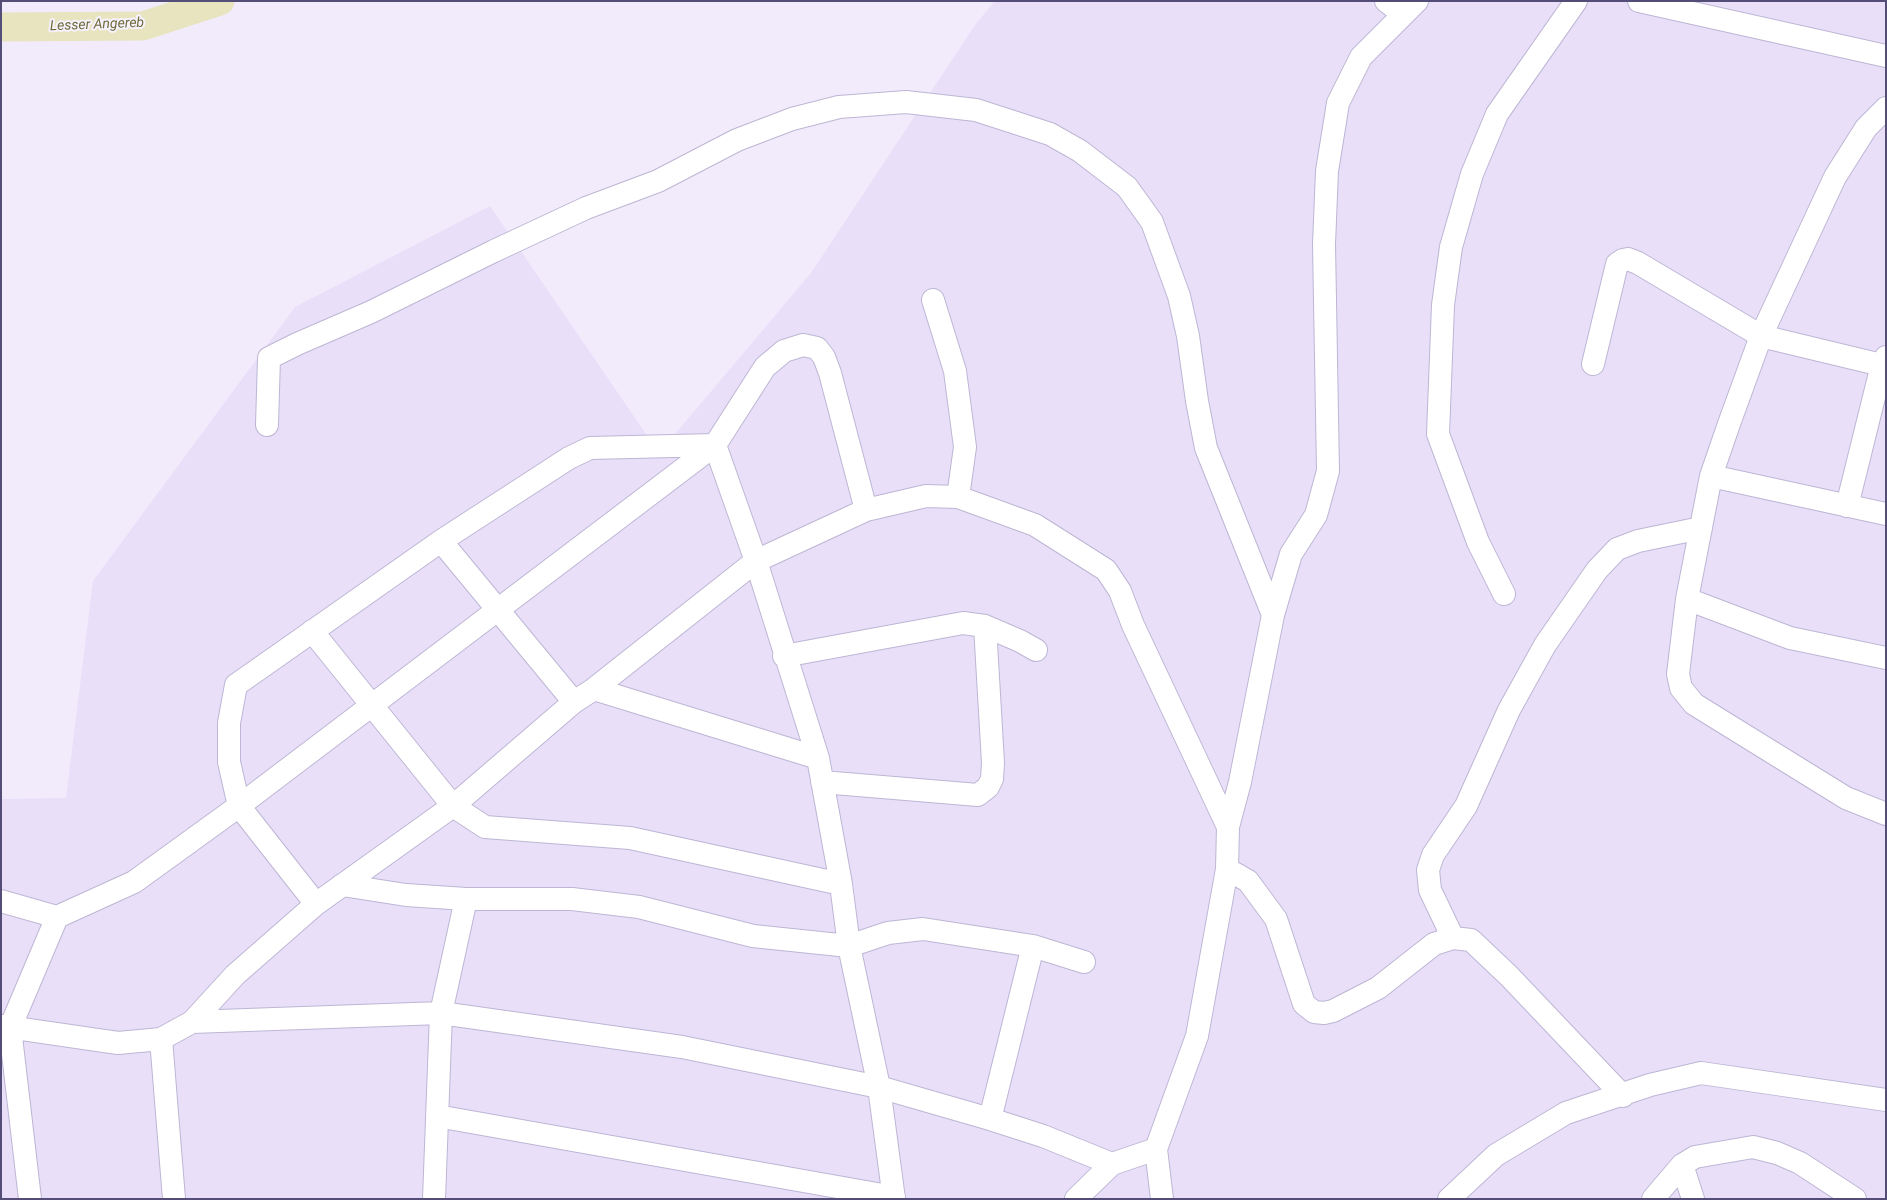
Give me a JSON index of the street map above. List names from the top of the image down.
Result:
{
  "water": ["Lesser Angereb"]
}
